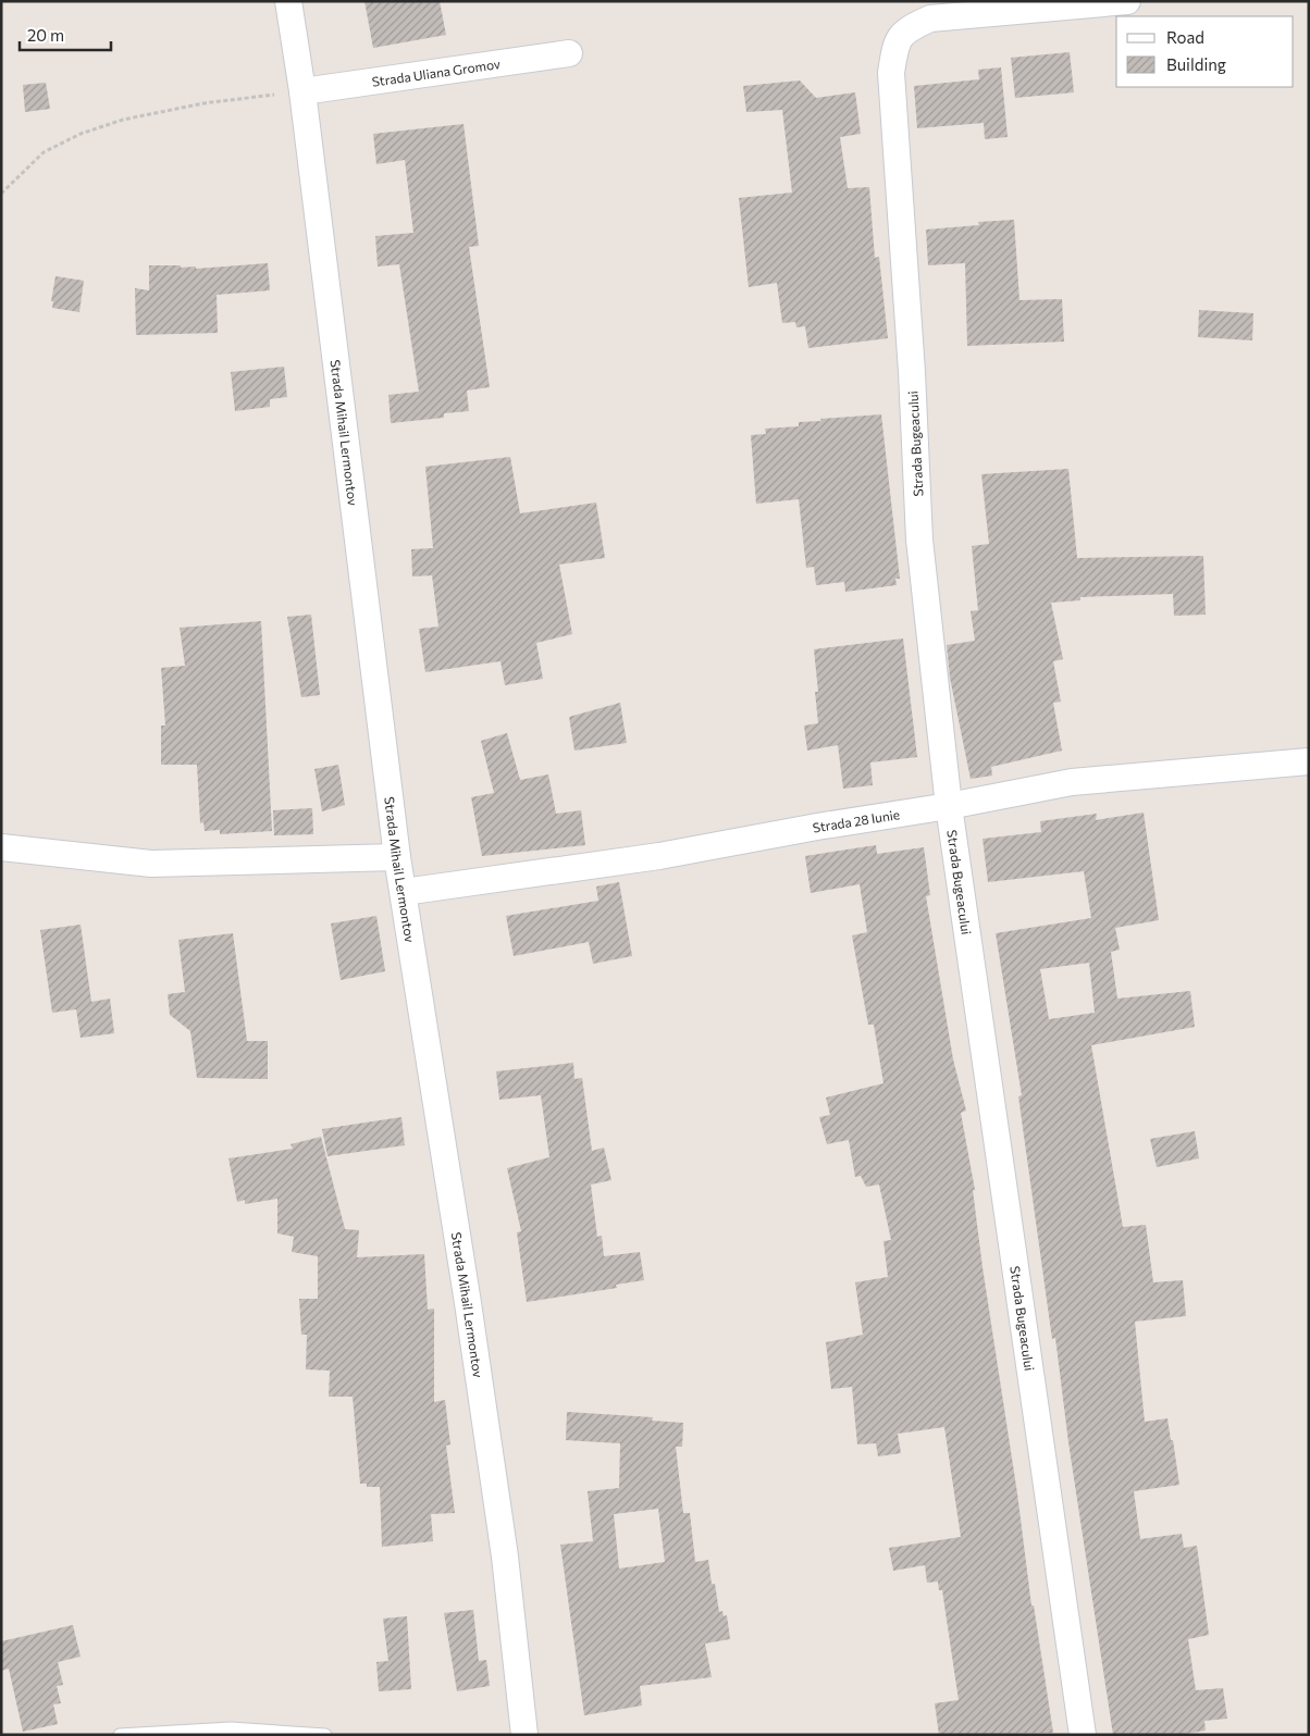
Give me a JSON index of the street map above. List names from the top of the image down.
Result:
{
  "streets": {
    "street": [
      "Strada Uliana Gromov",
      "Strada Mihail Lermontov",
      "Strada Bugeacului",
      "Strada 28 Iunie"
    ]
  },
  "crossings": [
    ["Strada Uliana Gromov", "Strada Mihail Lermontov"],
    ["Strada Mihail Lermontov", "Strada 28 Iunie"],
    ["Strada Bugeacului", "Strada 28 Iunie"]
  ],
  "legend": ["Road", "Building"],
  "scale_bar": "20 m"
}
